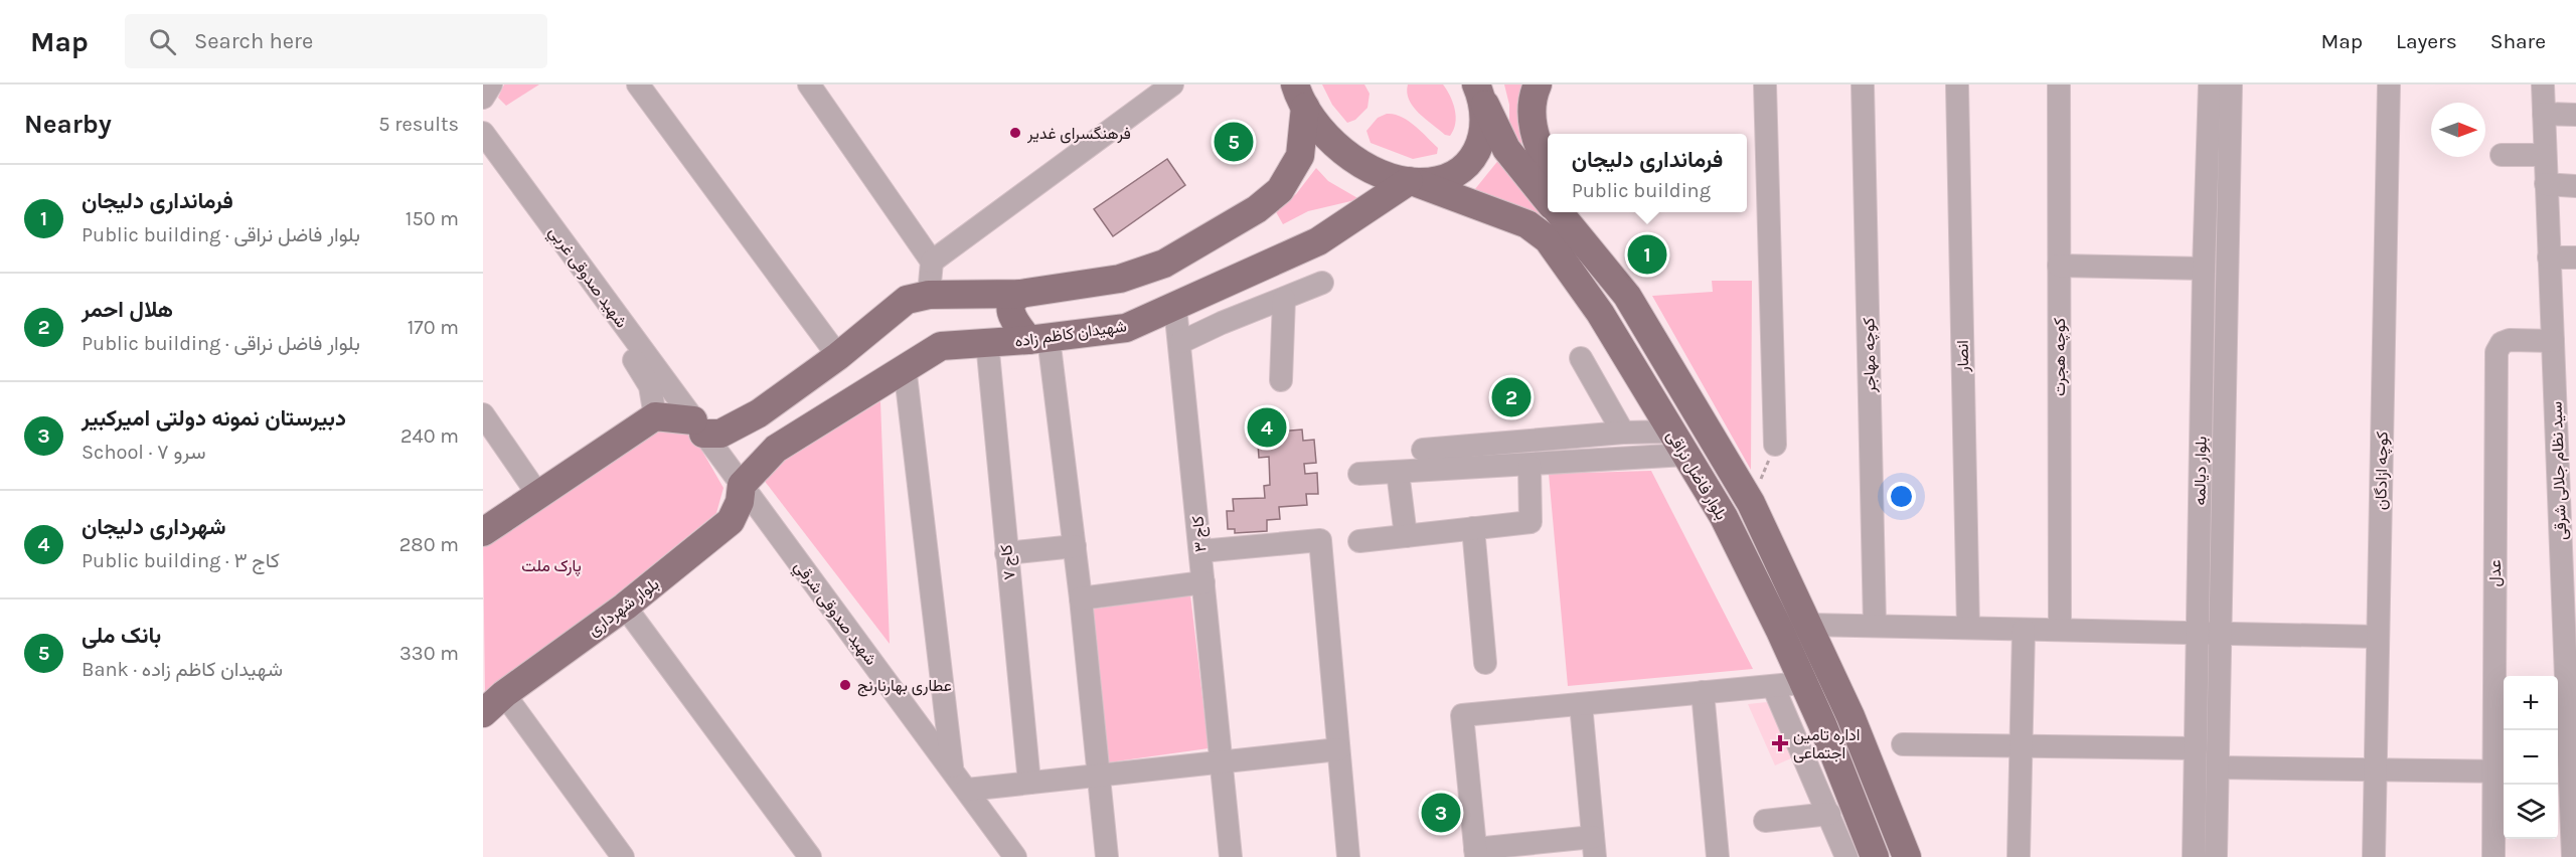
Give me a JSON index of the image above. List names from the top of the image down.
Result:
{
  "streets": {
    "main road": ["شهیدان کاظم زاده", "بلوار فاضل نراقی", "بلوار شهرداری"],
    "street": [
      "شهید صدوقی غربي",
      "کوچه مهاجر",
      "انصار",
      "کوچه هجرت",
      "بلوار دیالمه",
      "کوچه ازادگان",
      "سید نظام جلالی شرقی",
      "کاج ۳",
      "کاج ۷",
      "عدل",
      "شهید صدوقی شرقي"
    ]
  },
  "crossings": [
    ["شهید صدوقی غربي", "شهیدان کاظم زاده"],
    ["شهید صدوقی غربي", "بلوار شهرداری"],
    ["شهید صدوقی غربي", "شهید صدوقی شرقي"],
    ["شهیدان کاظم زاده", "بلوار فاضل نراقی"],
    ["شهیدان کاظم زاده", "کاج ۳"],
    ["شهیدان کاظم زاده", "کاج ۷"],
    ["شهیدان کاظم زاده", "بلوار شهرداری"],
    ["شهیدان کاظم زاده", "شهید صدوقی شرقي"],
    ["سید نظام جلالی شرقی", "عدل"],
    ["بلوار شهرداری", "شهید صدوقی شرقي"]
  ],
  "parks": ["پارک ملت"],
  "places": {
    "other": ["فرهنگسرای غدیر", "عطاری بهارنارنج"],
    "health": ["اداره تامین اجتماعی"]
  },
  "north": "right",
  "page": {
    "header": "Map",
    "search": "Search here",
    "nav": ["Map", "Layers", "Share"],
    "heading": ["Nearby", "5 results"],
    "pins": [
      "5",
      "1",
      "2",
      "4",
      "3"
    ],
    "popup": ["فرمانداری دلیجان", "Public building"],
    "list": [
      {
        "mark": "1",
        "name": "فرمانداری دلیجان",
        "note": "Public building · بلوار فاضل نراقی",
        "value": "150 m"
      },
      {
        "mark": "2",
        "name": "هلال احمر",
        "note": "Public building · بلوار فاضل نراقی",
        "value": "170 m"
      },
      {
        "mark": "3",
        "name": "دبیرستان نمونه دولتی امیرکبیر",
        "note": "School · سرو ۷",
        "value": "240 m"
      },
      {
        "mark": "4",
        "name": "شهرداری دلیجان",
        "note": "Public building · کاج ۳",
        "value": "280 m"
      },
      {
        "mark": "5",
        "name": "بانک ملی",
        "note": "Bank · شهیدان کاظم زاده",
        "value": "330 m"
      }
    ],
    "map_buttons": ["+", "−"]
  }
}
